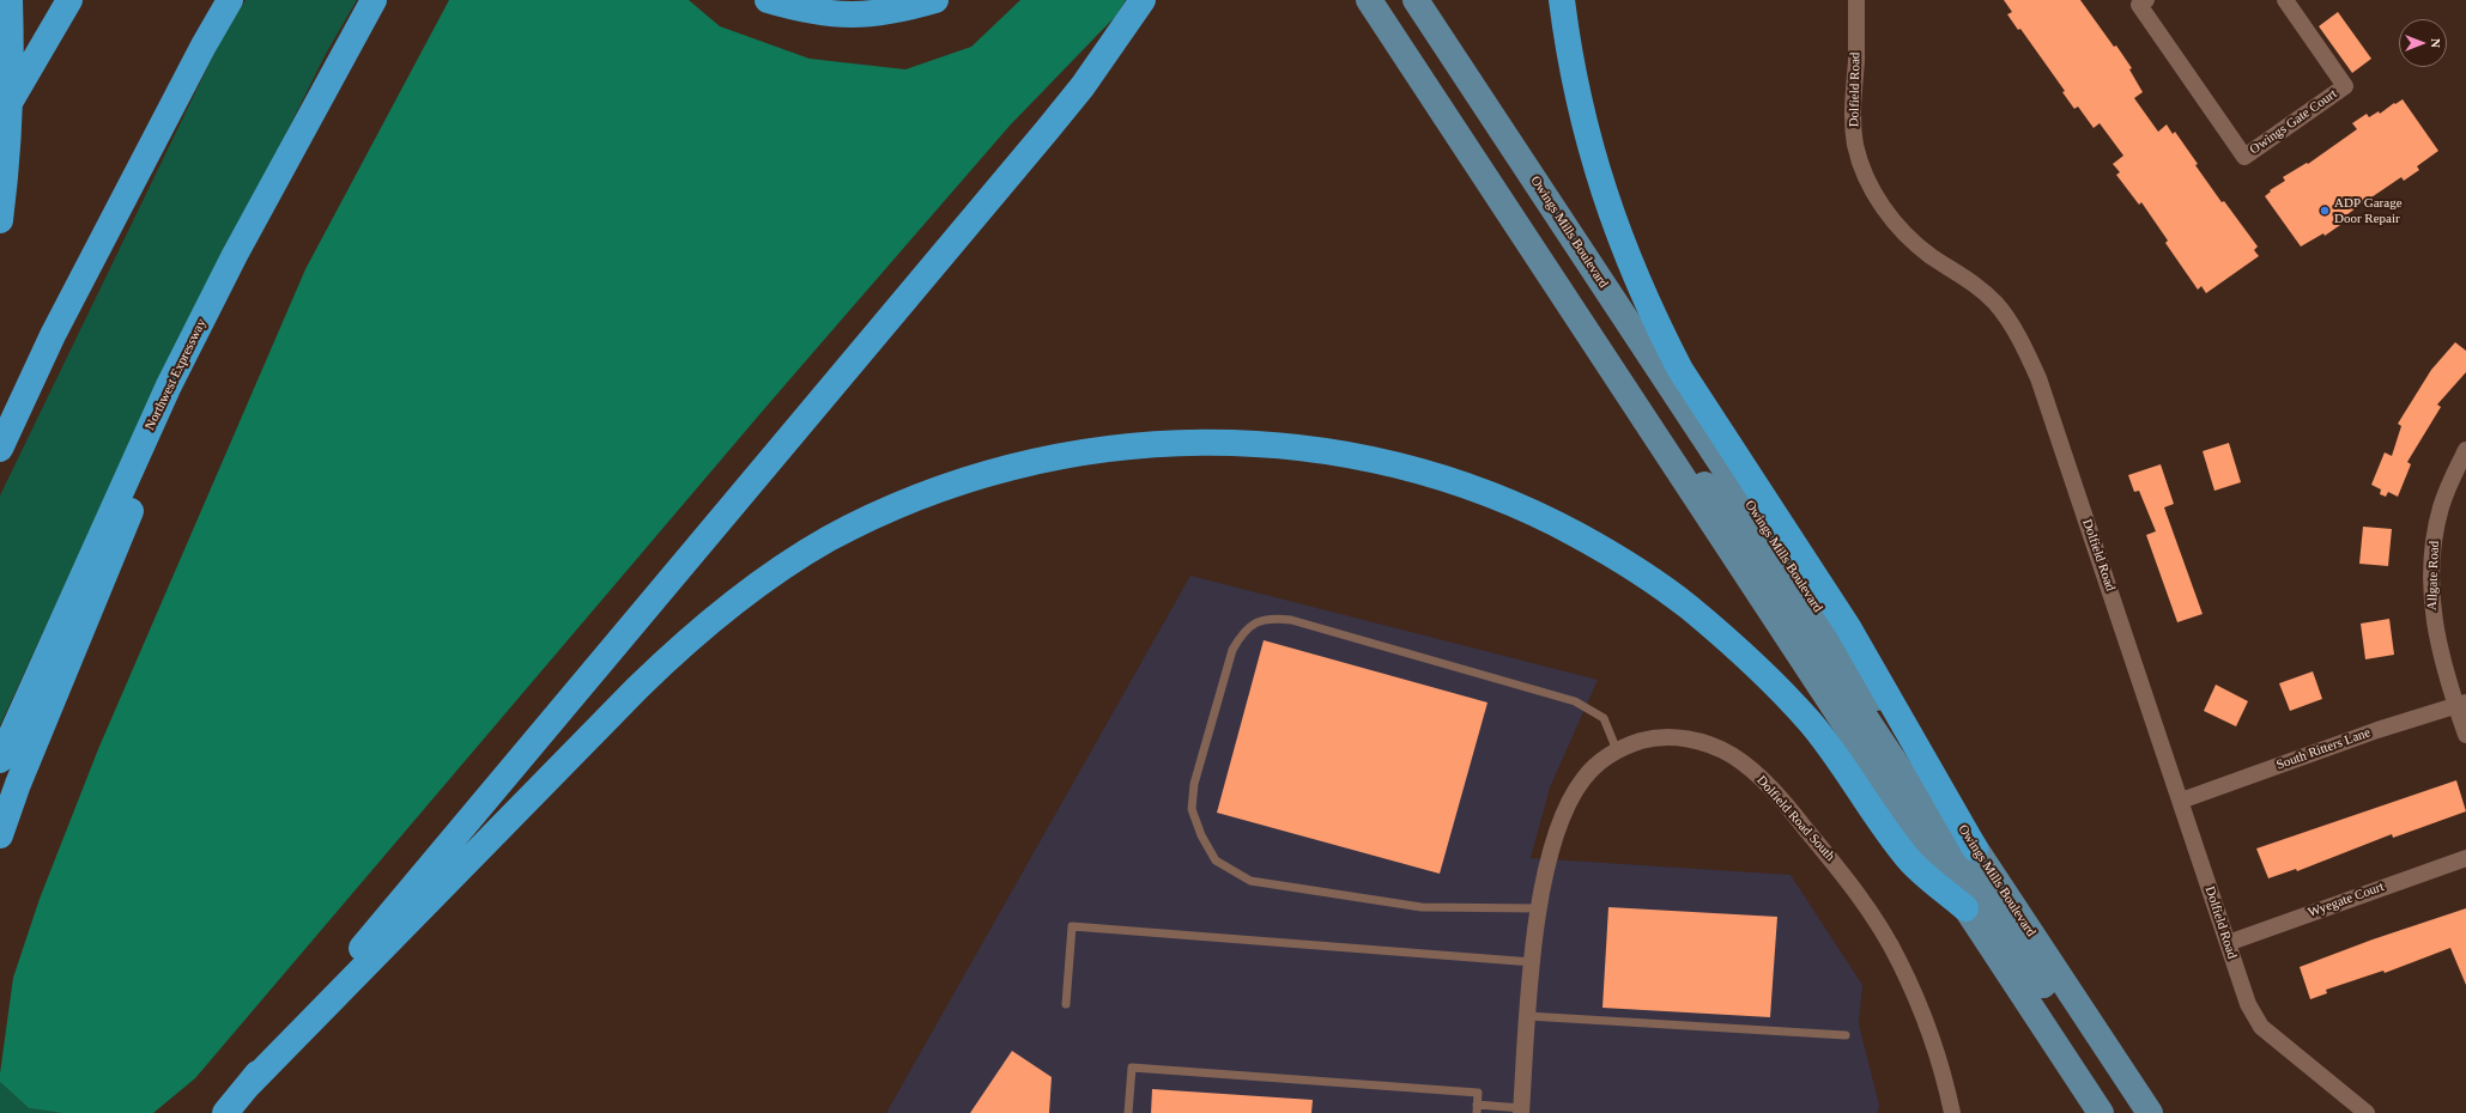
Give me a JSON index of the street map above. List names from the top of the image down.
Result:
{
  "streets": {
    "highway": ["Northwest Expressway"],
    "main road": ["Owings Mills Boulevard"],
    "street": [
      "Dolfield Road",
      "Owings Gate Court",
      "Allgate Road",
      "South Ritters Lane",
      "Dolfield Road South",
      "Wyegate Court"
    ]
  },
  "crossings": [
    ["Dolfield Road", "South Ritters Lane"],
    ["Dolfield Road", "Wyegate Court"],
    ["Allgate Road", "South Ritters Lane"]
  ],
  "places": ["ADP Garage Door Repair"],
  "north": "right"
}
